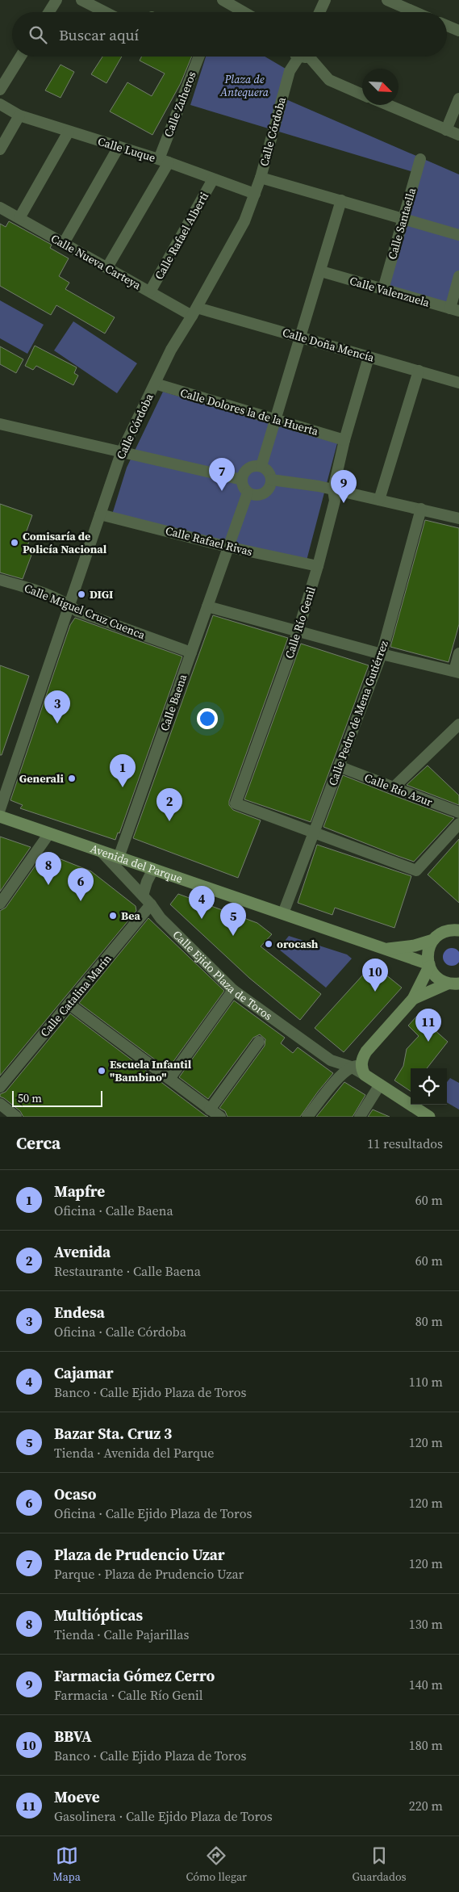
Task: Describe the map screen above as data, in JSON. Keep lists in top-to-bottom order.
{
  "streets": {
    "street": [
      "Calle Zuheros",
      "Calle Córdoba",
      "Calle Luque",
      "Calle Santaella",
      "Calle Rafael Alberti",
      "Calle Nueva Carteya",
      "Calle Valenzuela",
      "Calle Doña Mencía",
      "Calle Dolores la de la Huerta",
      "Calle Rafael Rivas",
      "Calle Miguel Cruz Cuenca",
      "Calle Río Genil",
      "Calle Baena",
      "Calle Pedro de Mena Gutiérrez",
      "Calle Río Azur",
      "Avenida del Parque",
      "Calle Ejido Plaza de Toros",
      "Calle Catalina Marín"
    ]
  },
  "crossings": [
    ["Calle Zuheros", "Calle Luque"],
    ["Calle Zuheros", "Calle Nueva Carteya"],
    ["Calle Córdoba", "Calle Luque"],
    ["Calle Córdoba", "Calle Nueva Carteya"],
    ["Calle Córdoba", "Calle Doña Mencía"],
    ["Calle Córdoba", "Calle Dolores la de la Huerta"],
    ["Calle Córdoba", "Calle Rafael Rivas"],
    ["Calle Córdoba", "Calle Miguel Cruz Cuenca"],
    ["Calle Luque", "Calle Rafael Alberti"],
    ["Calle Santaella", "Calle Valenzuela"],
    ["Calle Rafael Alberti", "Calle Nueva Carteya"],
    ["Calle Nueva Carteya", "Calle Doña Mencía"],
    ["Calle Doña Mencía", "Calle Río Genil"],
    ["Calle Dolores la de la Huerta", "Calle Río Genil"],
    ["Calle Rafael Rivas", "Calle Río Genil"],
    ["Calle Rafael Rivas", "Calle Baena"],
    ["Calle Miguel Cruz Cuenca", "Calle Baena"],
    ["Calle Río Genil", "Calle Pedro de Mena Gutiérrez"],
    ["Calle Baena", "Avenida del Parque"],
    ["Calle Pedro de Mena Gutiérrez", "Calle Río Azur"],
    ["Calle Pedro de Mena Gutiérrez", "Avenida del Parque"],
    ["Avenida del Parque", "Calle Ejido Plaza de Toros"],
    ["Calle Ejido Plaza de Toros", "Calle Catalina Marín"]
  ],
  "parks": ["Plaza de Antequera"],
  "places": [
    "Comisaría de Policía Nacional",
    "DIGI",
    "Generali",
    "Bea",
    "orocash",
    "Escuela Infantil \"Bambino\""
  ],
  "scale_bar": "50 m",
  "north": "bottom right",
  "page": {
    "search": "Buscar aquí",
    "pins": [
      "7",
      "9",
      "3",
      "1",
      "2",
      "8",
      "6",
      "4",
      "5",
      "10",
      "11"
    ],
    "scale": "50 m",
    "heading": ["Cerca", "11 resultados"],
    "list": [
      {
        "mark": "1",
        "name": "Mapfre",
        "note": "Oficina · Calle Baena",
        "value": "60 m"
      },
      {
        "mark": "2",
        "name": "Avenida",
        "note": "Restaurante · Calle Baena",
        "value": "60 m"
      },
      {
        "mark": "3",
        "name": "Endesa",
        "note": "Oficina · Calle Córdoba",
        "value": "80 m"
      },
      {
        "mark": "4",
        "name": "Cajamar",
        "note": "Banco · Calle Ejido Plaza de Toros",
        "value": "110 m"
      },
      {
        "mark": "5",
        "name": "Bazar Sta. Cruz 3",
        "note": "Tienda · Avenida del Parque",
        "value": "120 m"
      },
      {
        "mark": "6",
        "name": "Ocaso",
        "note": "Oficina · Calle Ejido Plaza de Toros",
        "value": "120 m"
      },
      {
        "mark": "7",
        "name": "Plaza de Prudencio Uzar",
        "note": "Parque · Plaza de Prudencio Uzar",
        "value": "120 m"
      },
      {
        "mark": "8",
        "name": "Multiópticas",
        "note": "Tienda · Calle Pajarillas",
        "value": "130 m"
      },
      {
        "mark": "9",
        "name": "Farmacia Gómez Cerro",
        "note": "Farmacia · Calle Río Genil",
        "value": "140 m"
      },
      {
        "mark": "10",
        "name": "BBVA",
        "note": "Banco · Calle Ejido Plaza de Toros",
        "value": "180 m"
      },
      {
        "mark": "11",
        "name": "Moeve",
        "note": "Gasolinera · Calle Ejido Plaza de Toros",
        "value": "220 m"
      }
    ],
    "nav": ["Mapa", "Cómo llegar", "Guardados"]
  }
}
